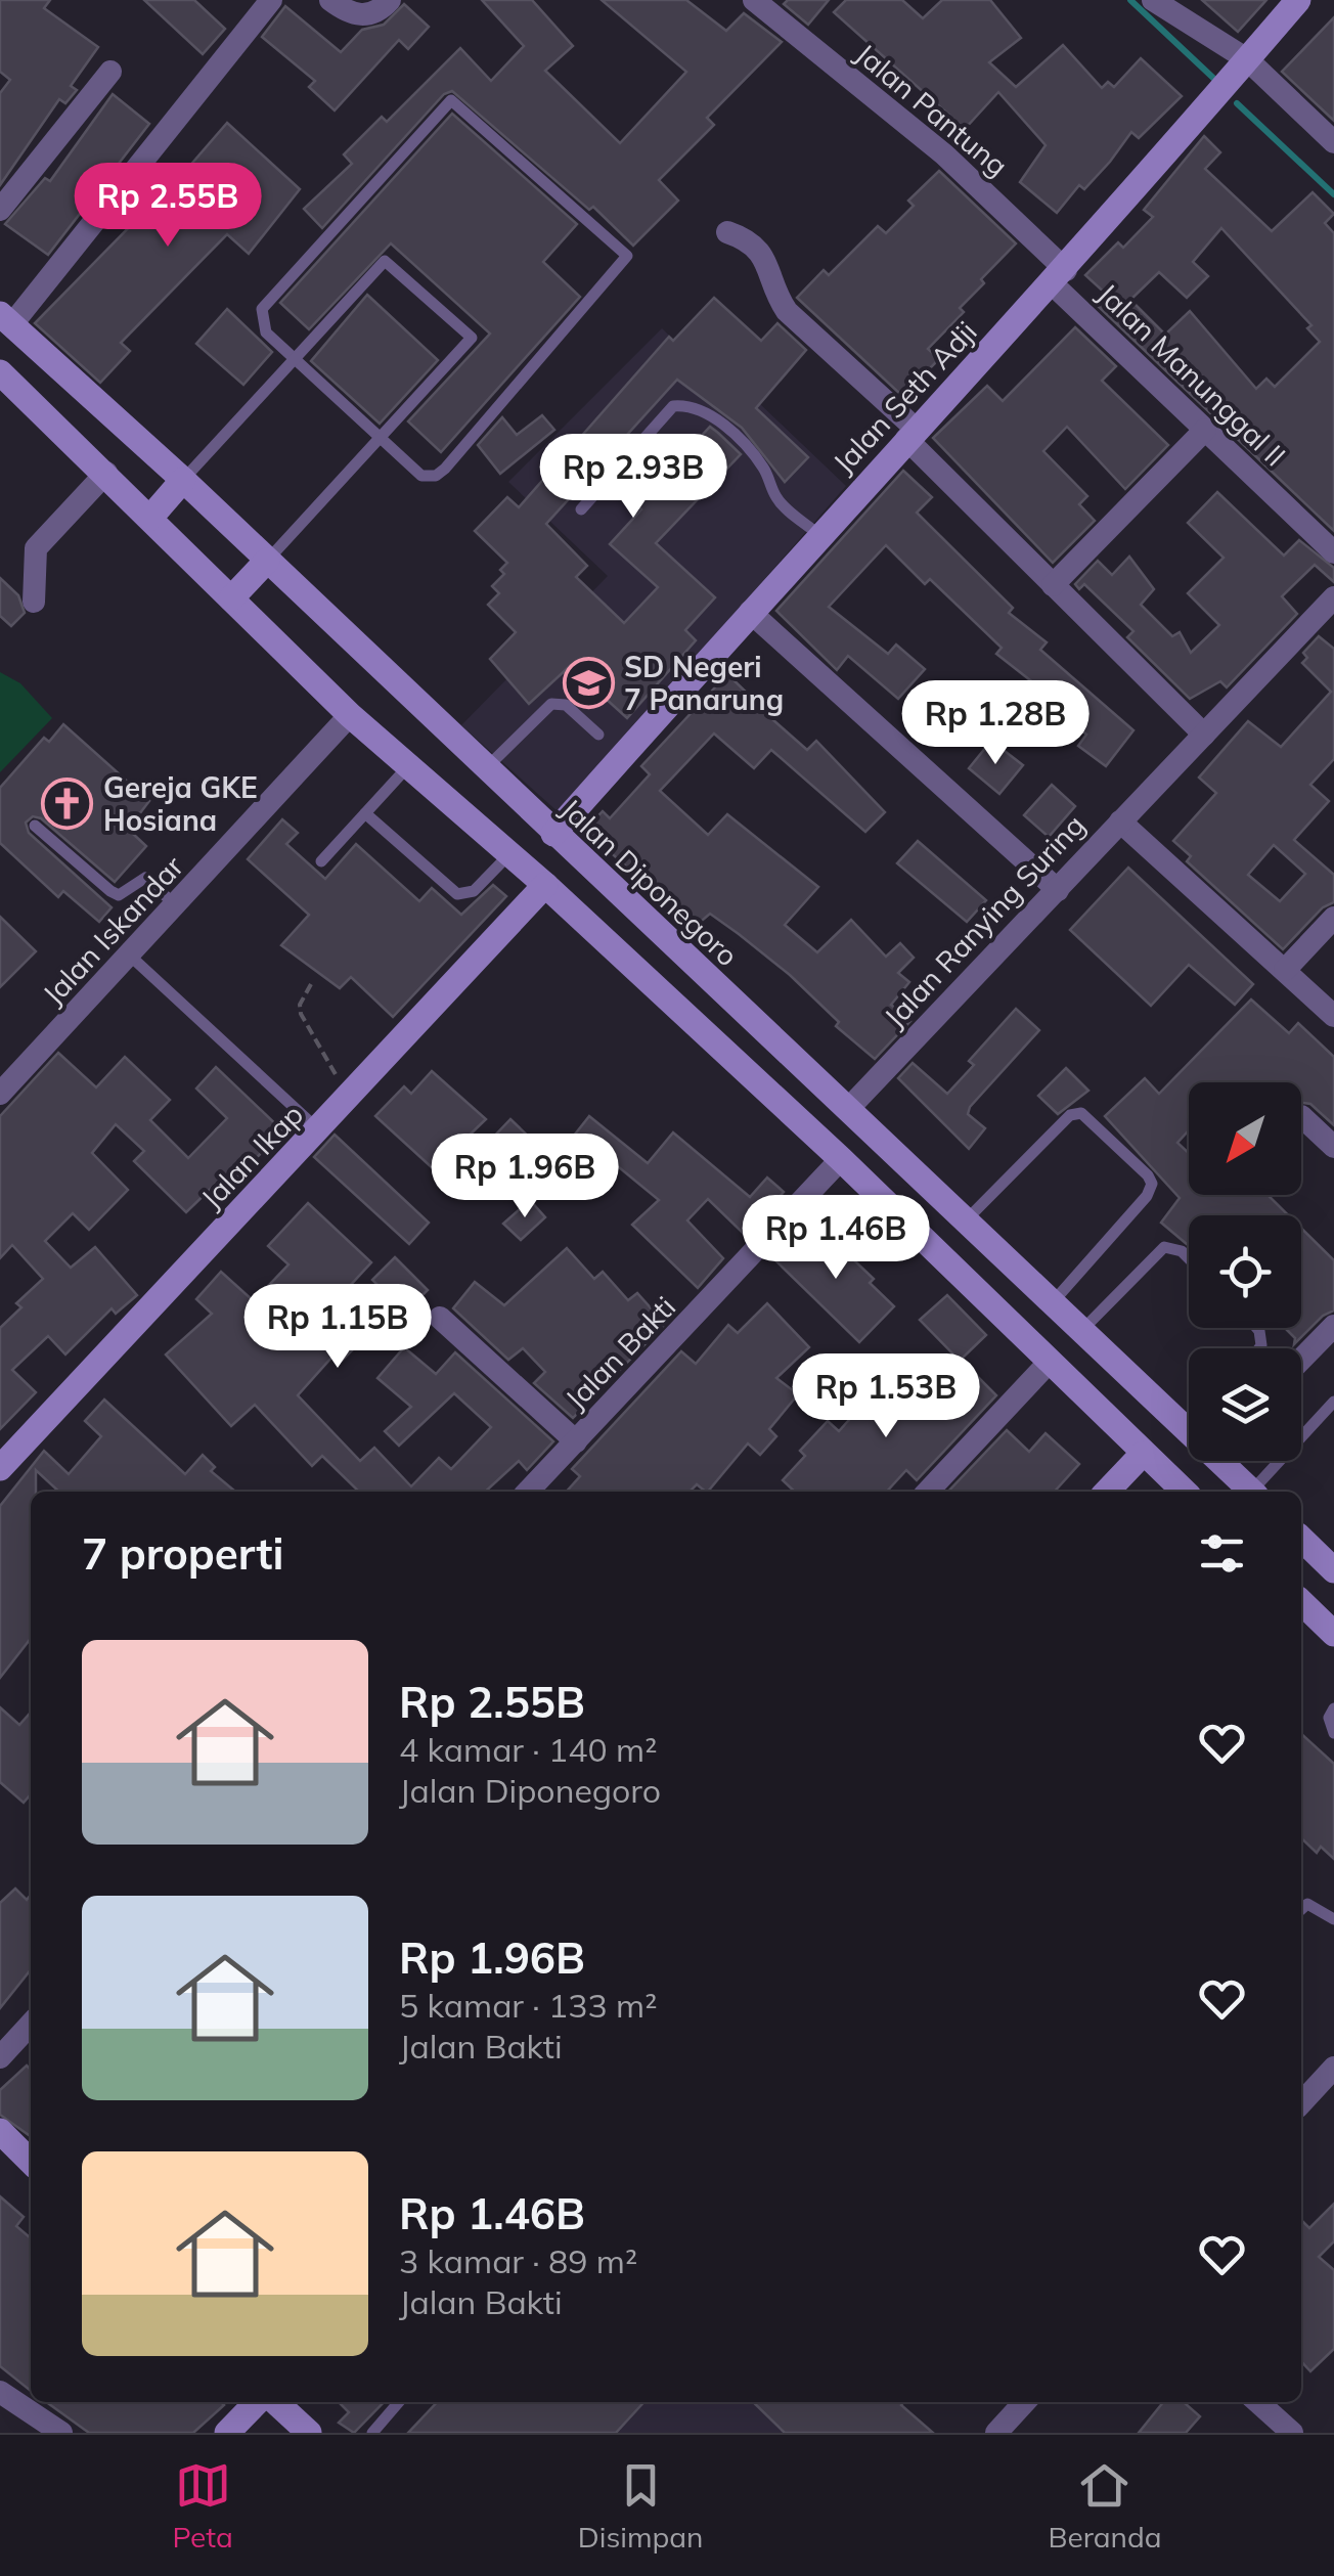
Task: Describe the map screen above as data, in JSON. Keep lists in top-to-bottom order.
{
  "streets": {
    "main road": ["Jalan Seth Adji", "Jalan Diponegoro", "Jalan Ikap"],
    "street": [
      "Jalan Pantung",
      "Jalan Manunggal II",
      "Jalan Ranying Suring",
      "Jalan Iskandar",
      "Jalan Bakti"
    ]
  },
  "crossings": [
    ["Jalan Pantung", "Jalan Manunggal II"],
    ["Jalan Pantung", "Jalan Seth Adji"],
    ["Jalan Manunggal II", "Jalan Seth Adji"],
    ["Jalan Seth Adji", "Jalan Diponegoro"],
    ["Jalan Diponegoro", "Jalan Ranying Suring"]
  ],
  "places": {
    "school or university": ["SD Negeri 7 Panarung"],
    "church": ["Gereja GKE Hosiana"]
  },
  "north": "bottom left",
  "page": {
    "price": [
      "Rp 2.55B",
      "Rp 2.93B",
      "Rp 1.28B",
      "Rp 1.96B",
      "Rp 1.46B",
      "Rp 1.15B",
      "Rp 1.53B"
    ],
    "heading": "7 properti",
    "list": [
      {
        "name": "Rp 2.55B",
        "note": "4 kamar · 140 m² · Jalan Diponegoro"
      },
      {
        "name": "Rp 1.96B",
        "note": "5 kamar · 133 m² · Jalan Bakti"
      },
      {
        "name": "Rp 1.46B",
        "note": "3 kamar · 89 m² · Jalan Bakti"
      }
    ],
    "tabs": ["Peta", "Disimpan", "Beranda"]
  }
}
